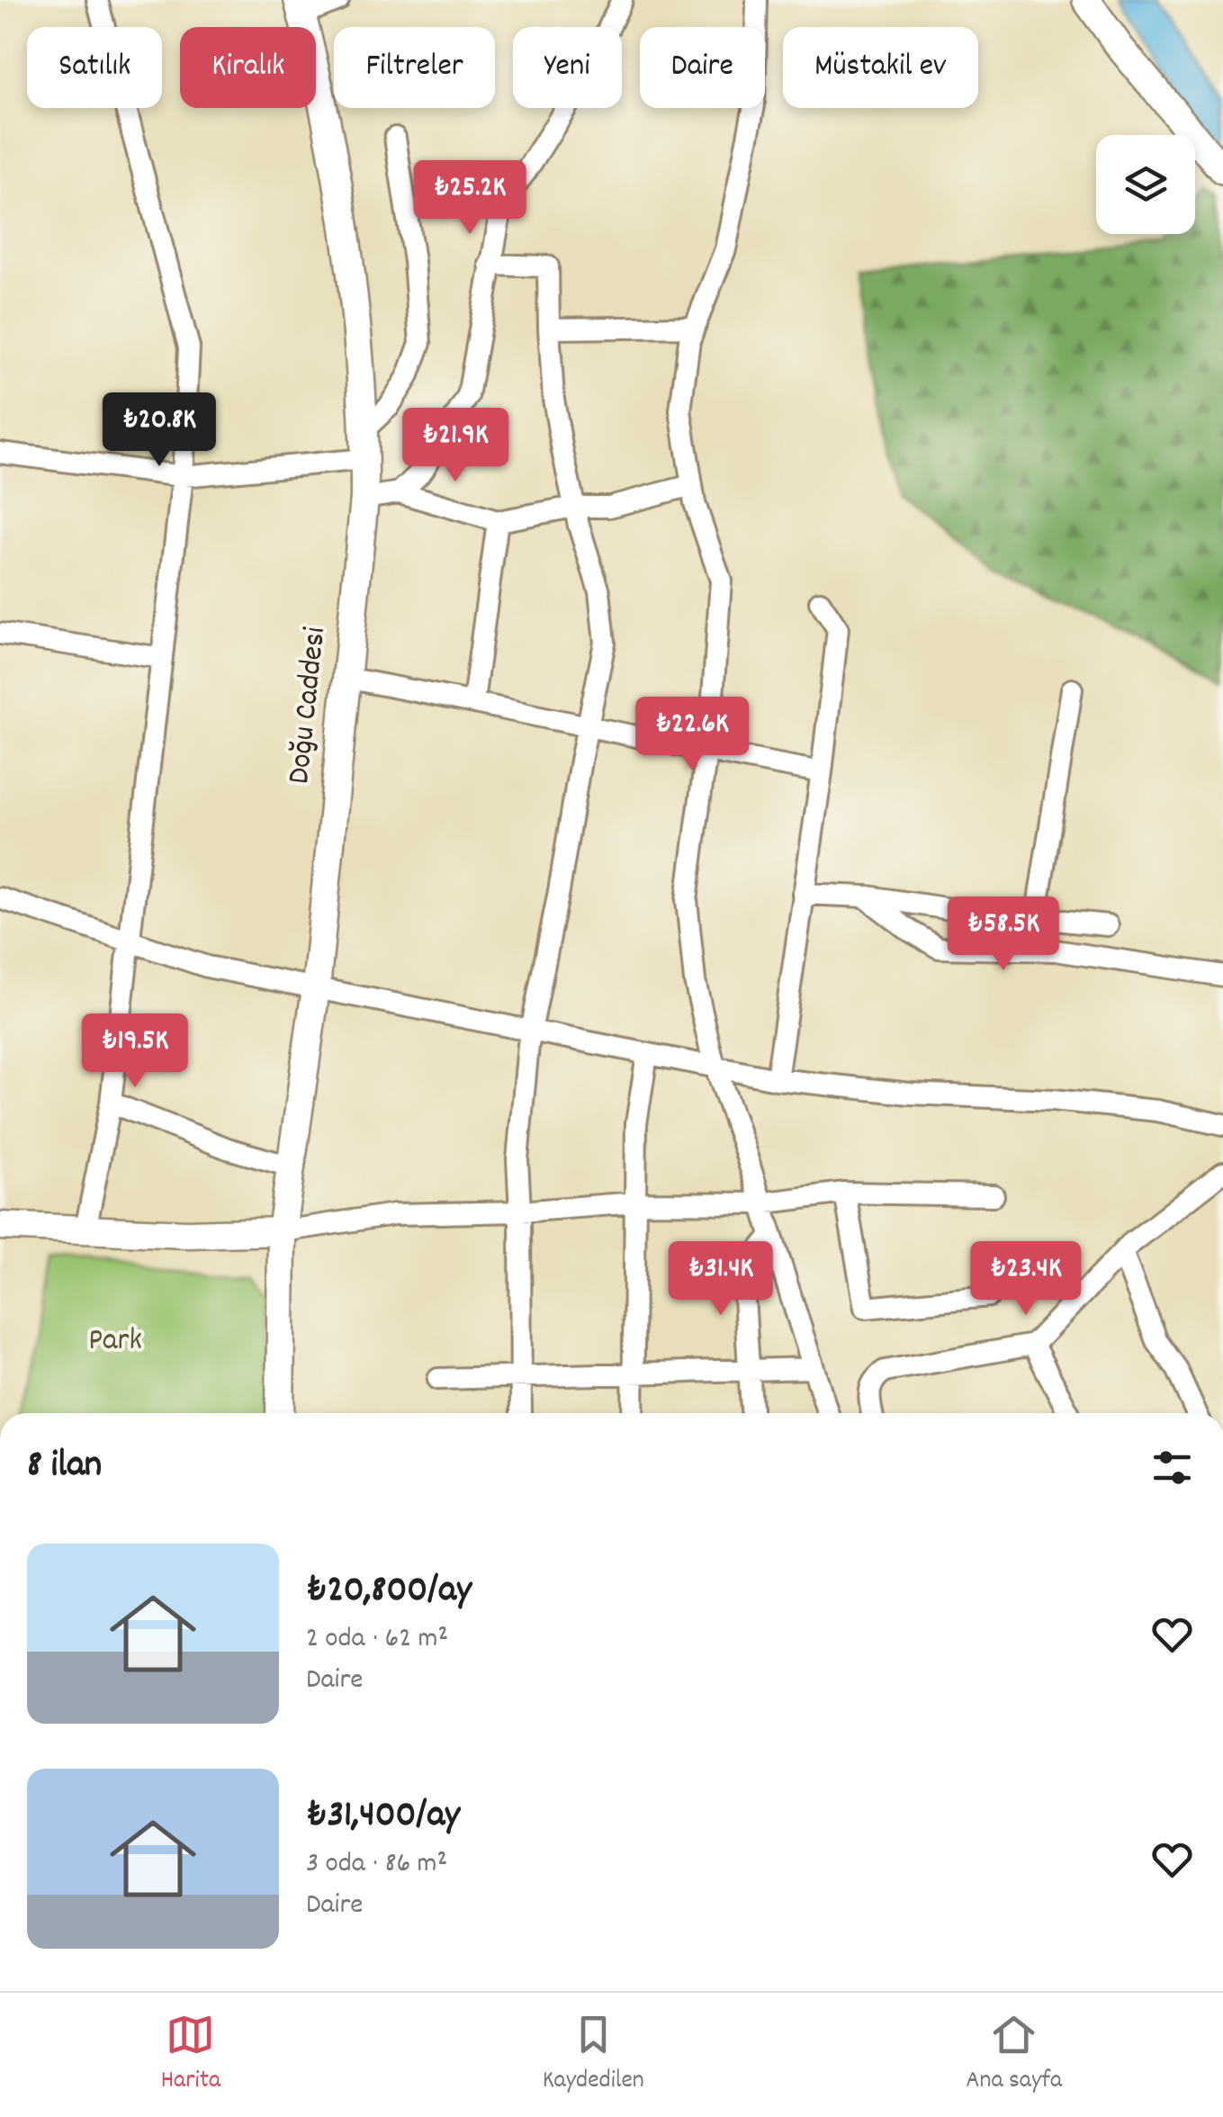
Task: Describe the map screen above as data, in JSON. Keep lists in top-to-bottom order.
{
  "streets": {
    "street": ["Doğu Caddesi"]
  },
  "parks": ["Park"],
  "page": {
    "chip": [
      "Satılık",
      "Kiralık",
      "Filtreler",
      "Yeni",
      "Daire",
      "Müstakil ev"
    ],
    "price": [
      "₺25.2K",
      "₺20.8K",
      "₺21.9K",
      "₺22.6K",
      "₺58.5K",
      "₺19.5K",
      "₺31.4K",
      "₺23.4K"
    ],
    "heading": "8 ilan",
    "list": [
      {
        "name": "₺20,800/ay",
        "note": "2 oda · 62 m² · Daire"
      },
      {
        "name": "₺31,400/ay",
        "note": "3 oda · 86 m² · Daire"
      }
    ],
    "tabs": ["Harita", "Kaydedilen", "Ana sayfa"]
  }
}
